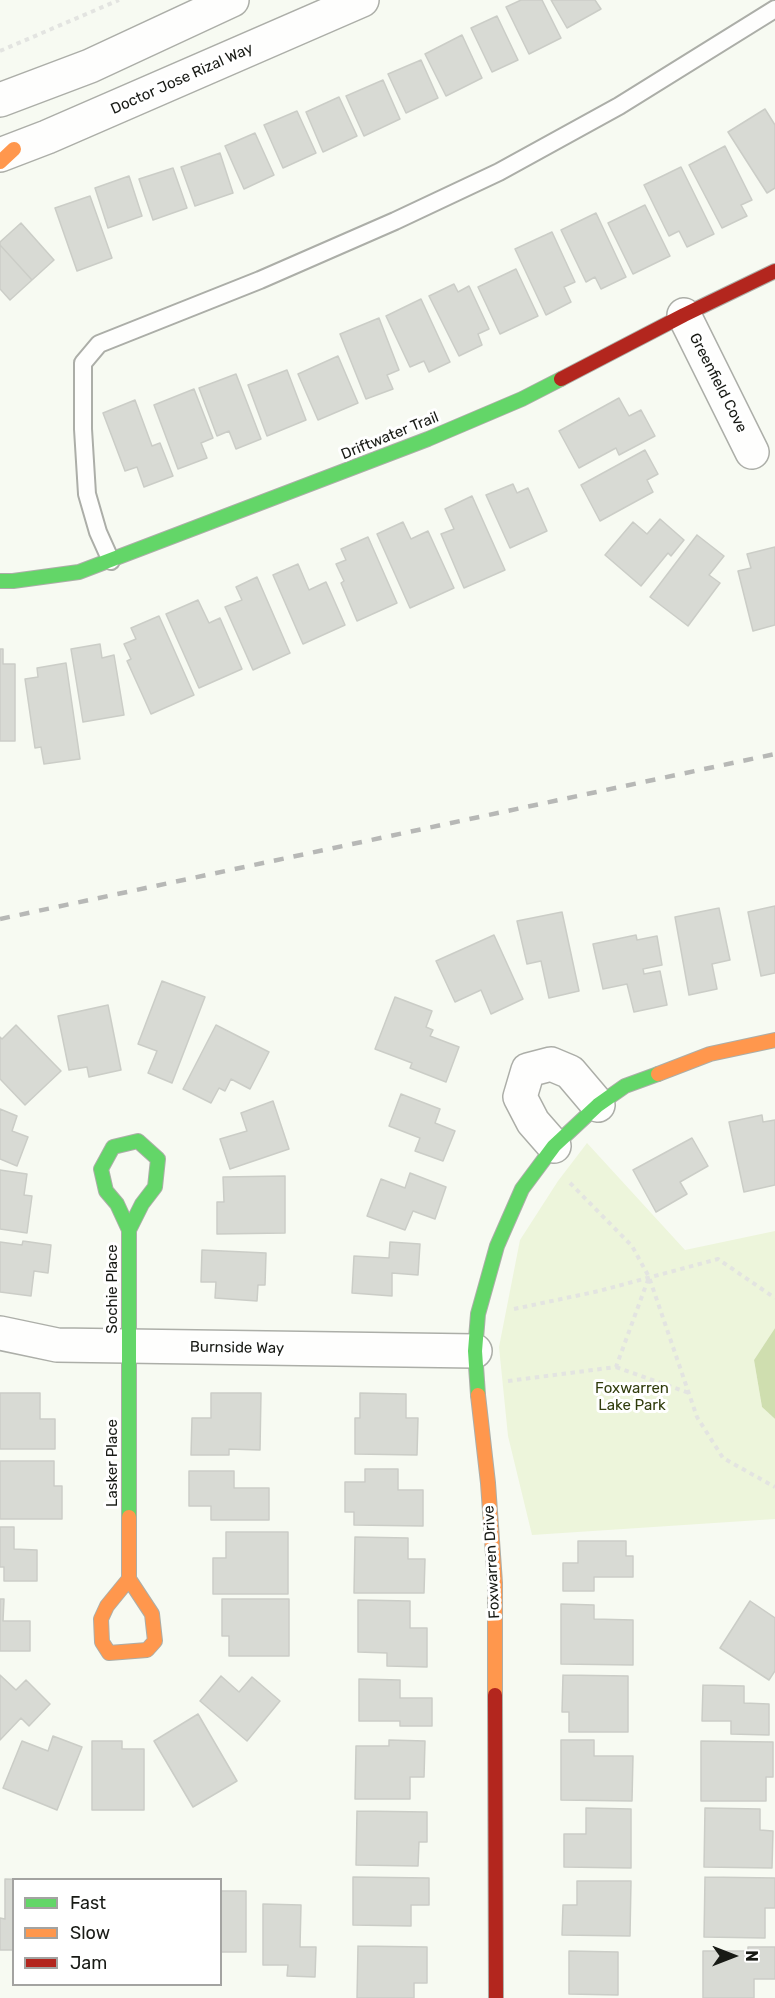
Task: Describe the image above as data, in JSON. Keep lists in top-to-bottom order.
{
  "streets": {
    "street": [
      "Doctor Jose Rizal Way",
      "Greenfield Cove",
      "Driftwater Trail",
      "Sochie Place",
      "Burnside Way",
      "Lasker Place",
      "Foxwarren Drive"
    ]
  },
  "crossings": [
    ["Greenfield Cove", "Driftwater Trail"],
    ["Sochie Place", "Burnside Way"],
    ["Sochie Place", "Lasker Place"],
    ["Burnside Way", "Lasker Place"],
    ["Burnside Way", "Foxwarren Drive"]
  ],
  "parks": ["Foxwarren Lake Park"],
  "legend": ["Fast", "Slow", "Jam"],
  "north": "right"
}
